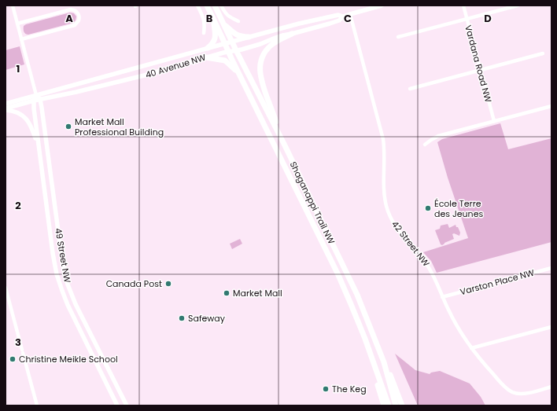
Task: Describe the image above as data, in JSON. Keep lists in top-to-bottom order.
{
  "streets": {
    "main road": ["Shaganappi Trail NW"],
    "street": [
      "Vardana Road NW",
      "40 Avenue NW",
      "42 Street NW",
      "49 Street NW",
      "Varston Place NW"
    ]
  },
  "crossings": [
    ["40 Avenue NW", "Shaganappi Trail NW"],
    ["40 Avenue NW", "42 Street NW"],
    ["40 Avenue NW", "49 Street NW"],
    ["42 Street NW", "Varston Place NW"]
  ],
  "places": [
    "Market Mall Professional Building",
    "École Terre des Jeunes",
    "Canada Post",
    "Market Mall",
    "Safeway",
    "Christine Meikle School",
    "The Keg"
  ],
  "grid": {
    "columns": [
      "A",
      "B",
      "C",
      "D"
    ],
    "rows": ["1", "2", "3"]
  }
}
